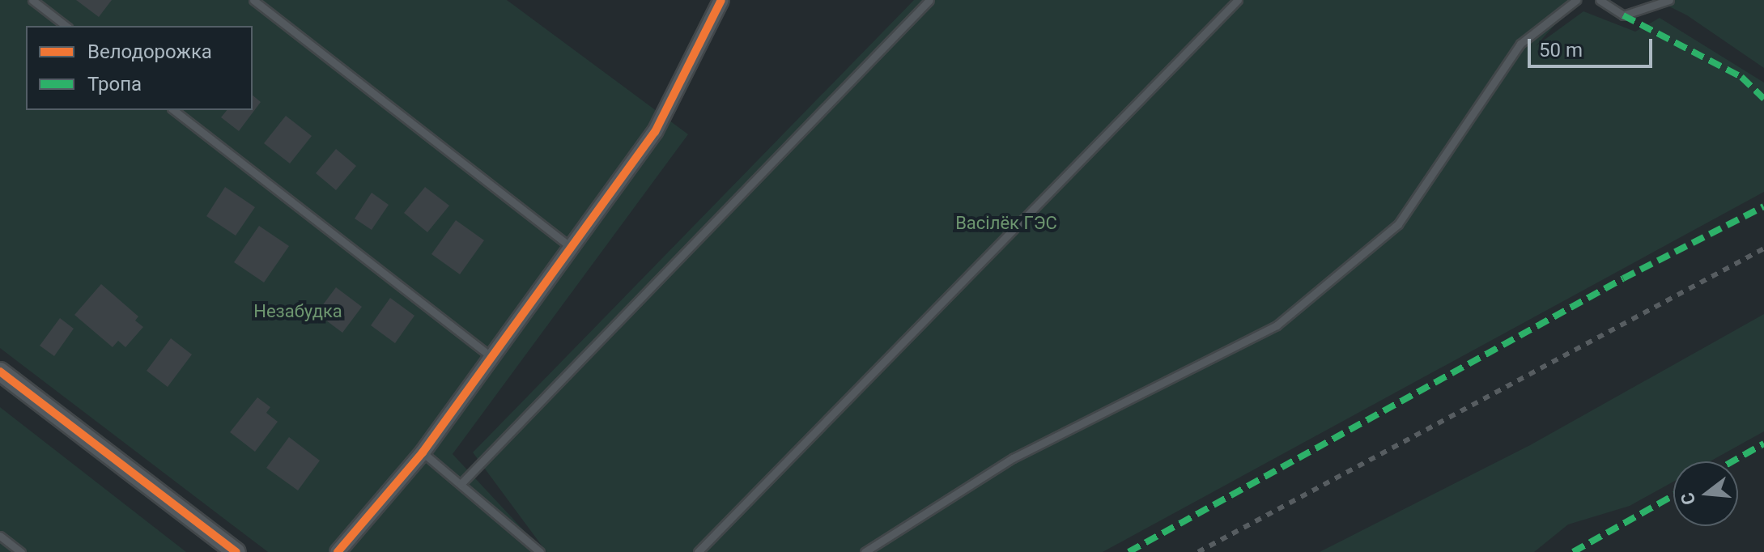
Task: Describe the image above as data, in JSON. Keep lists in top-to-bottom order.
{
  "parks": ["Васілёк ГЭС", "Незабудка"],
  "legend": ["Велодорожка", "Тропа"],
  "scale_bar": "50 m",
  "north": "left"
}
